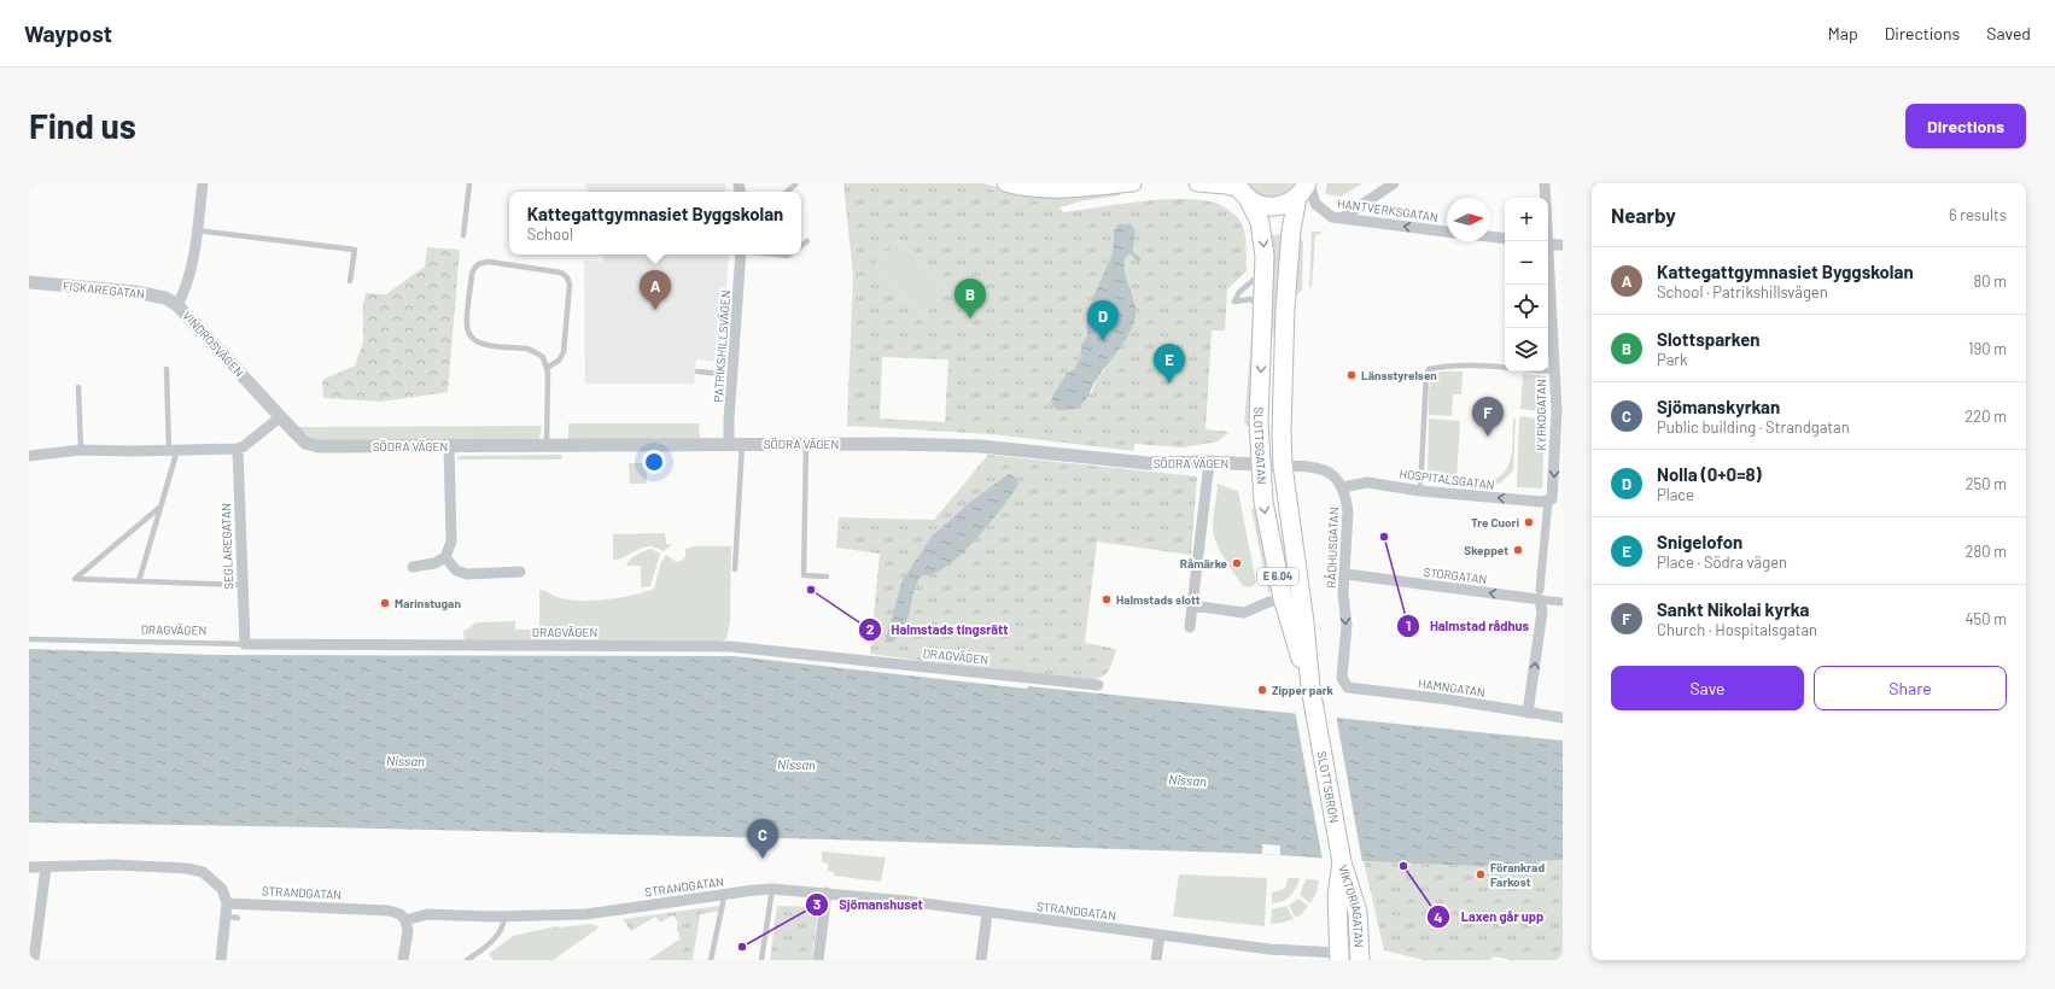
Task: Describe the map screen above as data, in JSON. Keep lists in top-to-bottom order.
{
  "streets": {
    "highway": [
      "SLOTTSGATAN",
      "E 6.04",
      "SLOTTSBRON",
      "VIKTORIAGATAN"
    ],
    "street": [
      "HANTVERKSGATAN",
      "FISKAREGATAN",
      "VINDROSVÄGEN",
      "PATRIKSHILLSVÄGEN",
      "KYRKOGATAN",
      "SÖDRA VÄGEN",
      "HOSPITALSGATAN",
      "SEGLAREGATAN",
      "RÅDHUSGATAN",
      "STORGATAN",
      "DRAGVÄGEN",
      "HAMNGATAN",
      "STRANDGATAN"
    ]
  },
  "crossings": [
    ["HANTVERKSGATAN", "SLOTTSGATAN"],
    ["FISKAREGATAN", "VINDROSVÄGEN"],
    ["VINDROSVÄGEN", "SÖDRA VÄGEN"],
    ["PATRIKSHILLSVÄGEN", "SÖDRA VÄGEN"],
    ["KYRKOGATAN", "HOSPITALSGATAN"],
    ["SÖDRA VÄGEN", "SLOTTSGATAN"],
    ["SLOTTSGATAN", "SLOTTSBRON"],
    ["HOSPITALSGATAN", "RÅDHUSGATAN"],
    ["SEGLAREGATAN", "DRAGVÄGEN"],
    ["RÅDHUSGATAN", "STORGATAN"],
    ["RÅDHUSGATAN", "HAMNGATAN"],
    ["SLOTTSBRON", "VIKTORIAGATAN"],
    ["STRANDGATAN", "VIKTORIAGATAN"]
  ],
  "one_way": [
    "HANTVERKSGATAN",
    "HOSPITALSGATAN",
    "RÅDHUSGATAN",
    "STORGATAN"
  ],
  "water": ["Nissan"],
  "places": [
    "Länsstyrelsen",
    "Tre Cuori",
    "Halmstad rådhus",
    "Skeppet",
    "Råmärke",
    "Halmstads tingsrätt",
    "Halmstads slott",
    "Marinstugan",
    "Zipper park",
    "Laxen går upp",
    "Förankrad Farkost",
    "Sjömanshuset"
  ],
  "north": "right",
  "page": {
    "header": "Waypost",
    "nav": ["Map", "Directions", "Saved"],
    "buttons": [
      "Directions",
      ["Save", "Share"]
    ],
    "title": "Find us",
    "heading": ["Nearby", "6 results"],
    "popup": ["Kattegattgymnasiet Byggskolan", "School"],
    "map_buttons": ["+", "−"],
    "list": [
      {
        "mark": "A",
        "name": "Kattegattgymnasiet Byggskolan",
        "note": "School · Patrikshillsvägen",
        "value": "80 m"
      },
      {
        "mark": "B",
        "name": "Slottsparken",
        "note": "Park",
        "value": "190 m"
      },
      {
        "mark": "C",
        "name": "Sjömanskyrkan",
        "note": "Public building · Strandgatan",
        "value": "220 m"
      },
      {
        "mark": "D",
        "name": "Nolla (0+0=8)",
        "note": "Place",
        "value": "250 m"
      },
      {
        "mark": "E",
        "name": "Snigelofon",
        "note": "Place · Södra vägen",
        "value": "280 m"
      },
      {
        "mark": "F",
        "name": "Sankt Nikolai kyrka",
        "note": "Church · Hospitalsgatan",
        "value": "450 m"
      }
    ],
    "pins": [
      "A",
      "B",
      "D",
      "E",
      "F",
      "C"
    ]
  }
}
